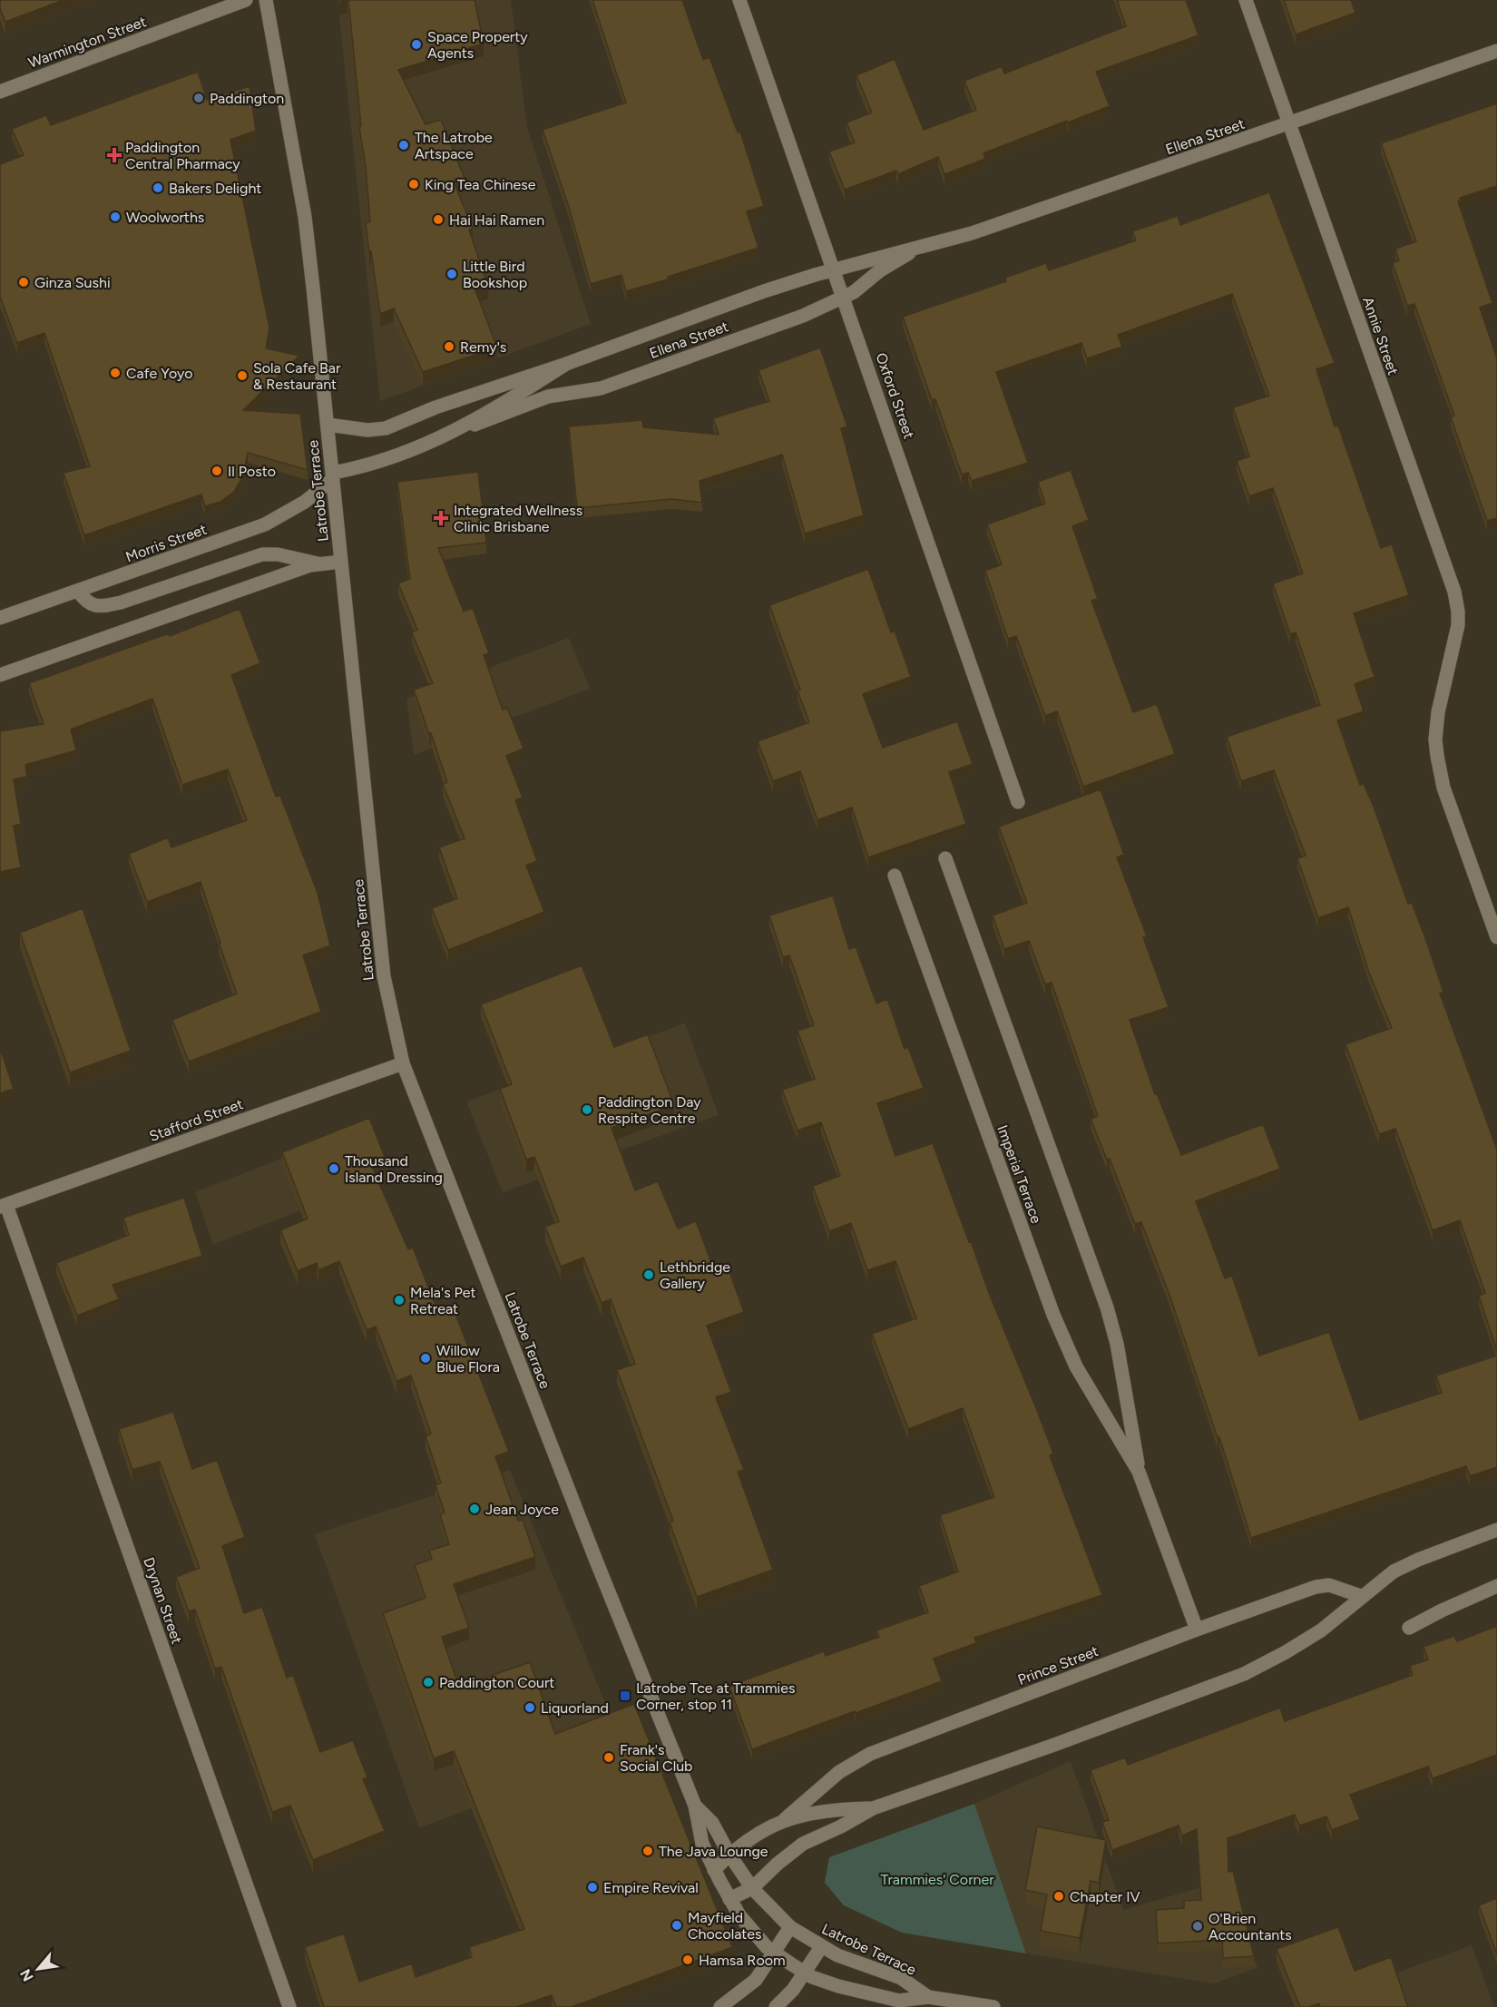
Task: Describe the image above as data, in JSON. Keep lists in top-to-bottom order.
{
  "streets": {
    "street": [
      "Warmington Street",
      "Ellena Street",
      "Annie Street",
      "Oxford Street",
      "Latrobe Terrace",
      "Morris Street",
      "Stafford Street",
      "Imperial Terrace",
      "Drynan Street",
      "Prince Street"
    ]
  },
  "crossings": [
    ["Ellena Street", "Annie Street"],
    ["Ellena Street", "Oxford Street"],
    ["Ellena Street", "Latrobe Terrace"],
    ["Ellena Street", "Morris Street"],
    ["Latrobe Terrace", "Morris Street"],
    ["Latrobe Terrace", "Stafford Street"],
    ["Latrobe Terrace", "Prince Street"],
    ["Stafford Street", "Drynan Street"],
    ["Imperial Terrace", "Prince Street"]
  ],
  "parks": ["Trammies' Corner"],
  "places": {
    "other": [
      "Space Property Agents",
      "Paddington",
      "The Latrobe Artspace",
      "King Tea Chinese",
      "Bakers Delight",
      "Woolworths",
      "Hai Hai Ramen",
      "Little Bird Bookshop",
      "Ginza Sushi",
      "Remy's",
      "Cafe Yoyo",
      "Sola Cafe Bar & Restaurant",
      "Il Posto",
      "Paddington Day Respite Centre",
      "Thousand Island Dressing",
      "Lethbridge Gallery",
      "Mela's Pet Retreat",
      "Willow Blue Flora",
      "Jean Joyce",
      "Paddington Court",
      "Liquorland",
      "Frank's Social Club",
      "The Java Lounge",
      "Empire Revival",
      "Chapter IV",
      "Mayfield Chocolates",
      "O'Brien Accountants",
      "Hamsa Room"
    ],
    "health": ["Paddington Central Pharmacy", "Integrated Wellness Clinic Brisbane"],
    "transit": ["Latrobe Tce at Trammies Corner, stop 11"]
  },
  "north": "bottom left"
}
